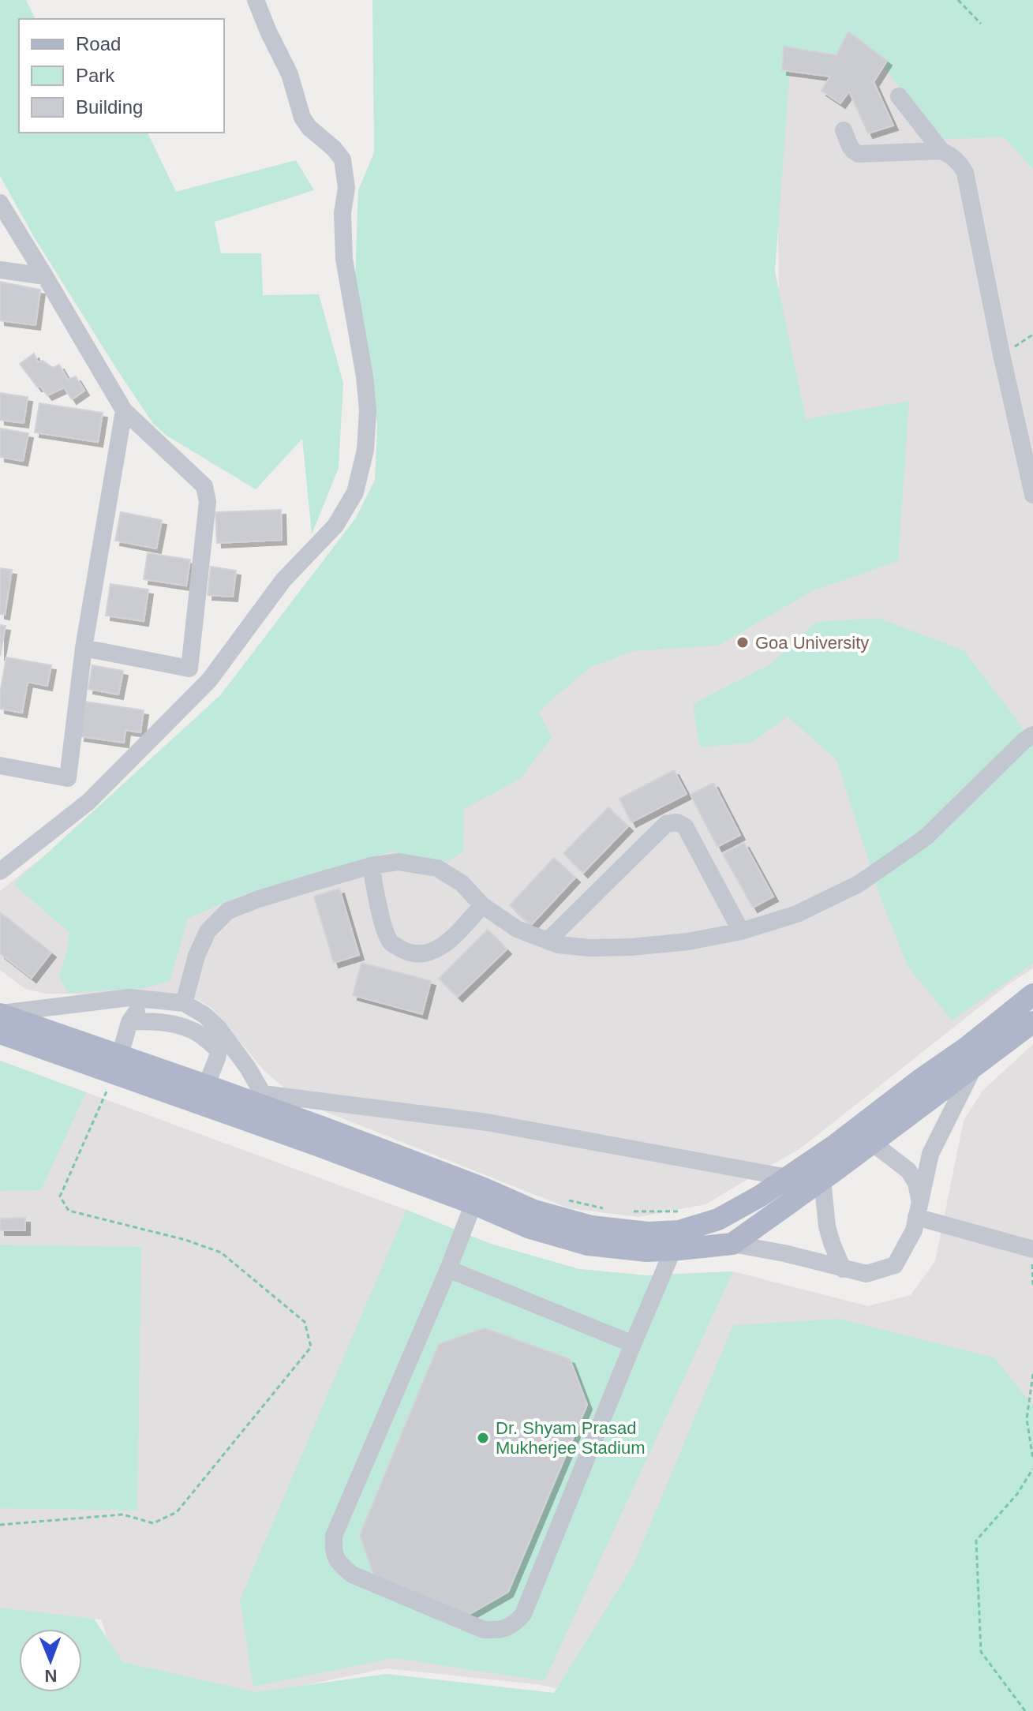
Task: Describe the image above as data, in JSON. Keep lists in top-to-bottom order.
{
  "places": ["Goa University", "Dr. Shyam Prasad Mukherjee Stadium"],
  "legend": ["Road", "Park", "Building"],
  "north": "bottom"
}
